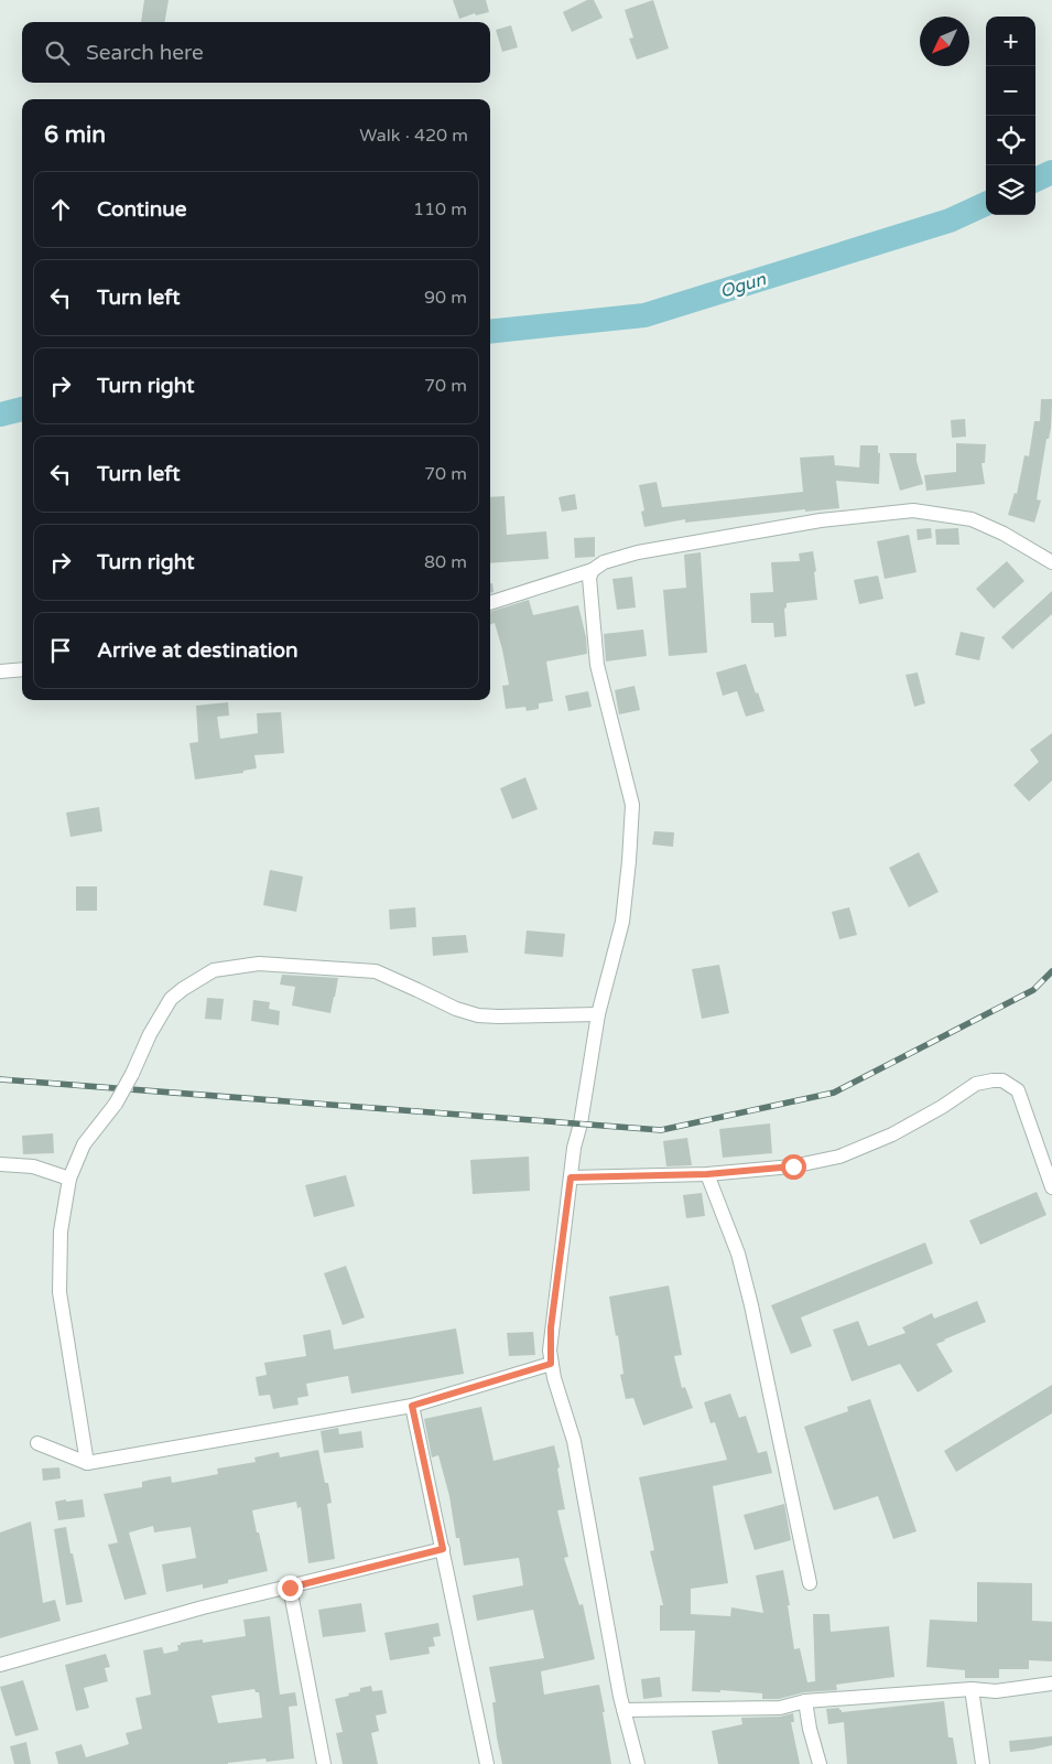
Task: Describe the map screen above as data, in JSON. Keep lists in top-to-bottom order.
{
  "water": ["Ogun"],
  "north": "bottom left",
  "page": {
    "map_buttons": ["+", "−"],
    "search": "Search here",
    "heading": ["6 min", "Walk · 420 m"],
    "list": [
      ["Continue", "110 m"],
      ["Turn left", "90 m"],
      ["Turn right", "70 m"],
      ["Turn left", "70 m"],
      ["Turn right", "80 m"],
      "Arrive at destination"
    ]
  }
}
